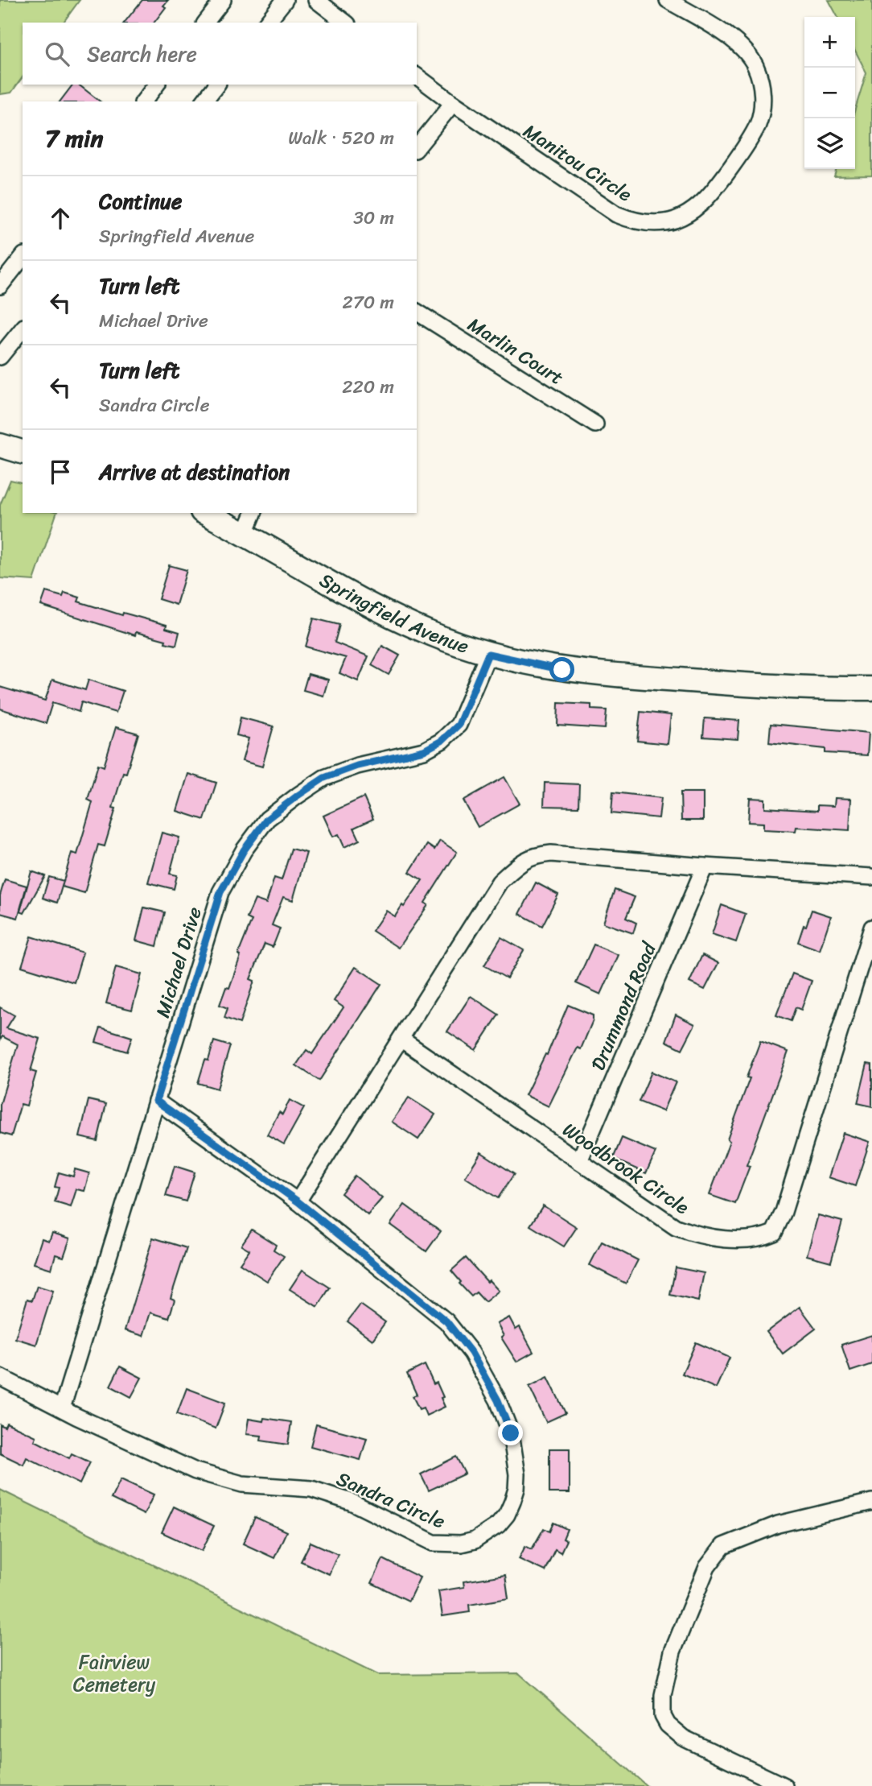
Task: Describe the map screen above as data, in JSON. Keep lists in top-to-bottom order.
{
  "streets": {
    "main road": ["Springfield Avenue"],
    "street": [
      "Manitou Circle",
      "Marlin Court",
      "Michael Drive",
      "Drummond Road",
      "Woodbrook Circle",
      "Sandra Circle"
    ]
  },
  "crossings": [
    ["Springfield Avenue", "Michael Drive"],
    ["Michael Drive", "Sandra Circle"],
    ["Drummond Road", "Woodbrook Circle"]
  ],
  "parks": ["Fairview Cemetery"],
  "page": {
    "map_buttons": ["+", "−"],
    "search": "Search here",
    "heading": ["7 min", "Walk · 520 m"],
    "list": [
      ["Continue", "Springfield Avenue", "30 m"],
      ["Turn left", "Michael Drive", "270 m"],
      ["Turn left", "Sandra Circle", "220 m"],
      "Arrive at destination"
    ]
  }
}
